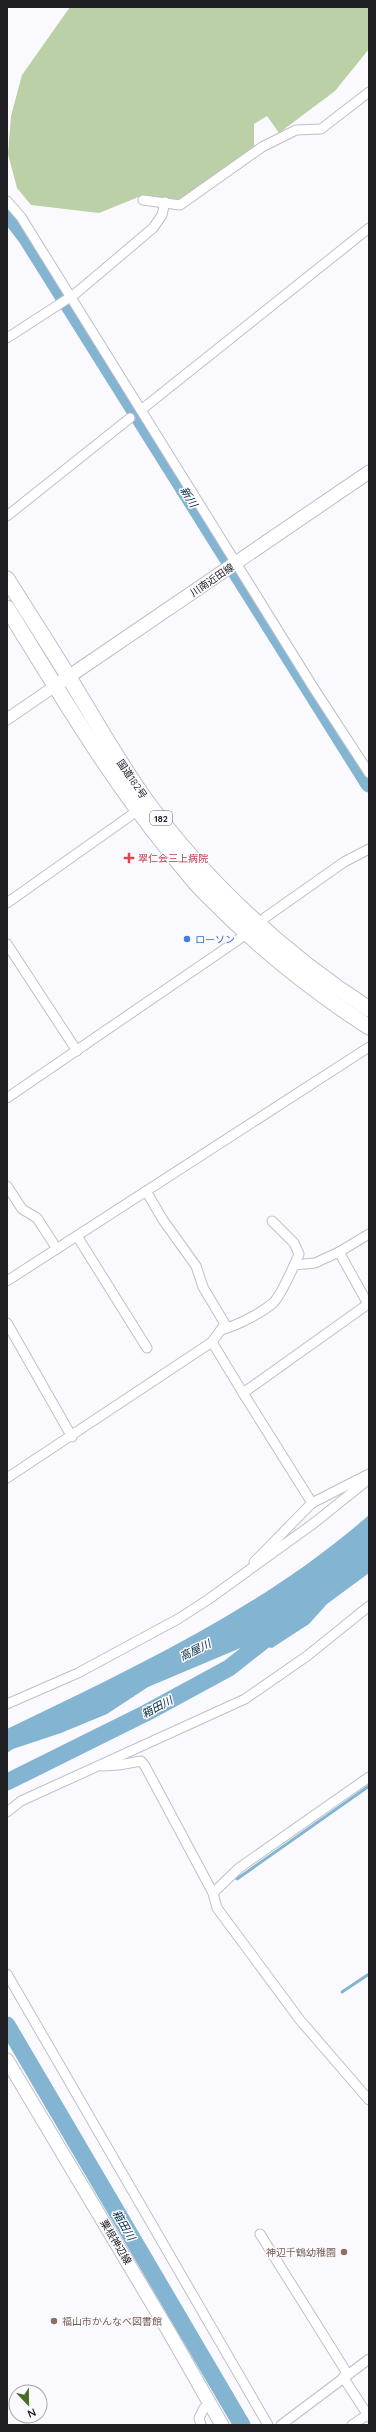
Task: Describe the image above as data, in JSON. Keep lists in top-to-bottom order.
{
  "streets": {
    "highway": ["国道182号", "182"],
    "main road": ["川南近田線", "粟根神辺線"]
  },
  "crossings": [
    ["川南近田線", "国道182号"]
  ],
  "water": ["新川", "高屋川", "箱田川"],
  "places": {
    "health": ["翠仁会三上病院"],
    "other": ["ローソン", "神辺千鶴幼稚園", "福山市かんなべ図書館"]
  },
  "north": "bottom"
}
